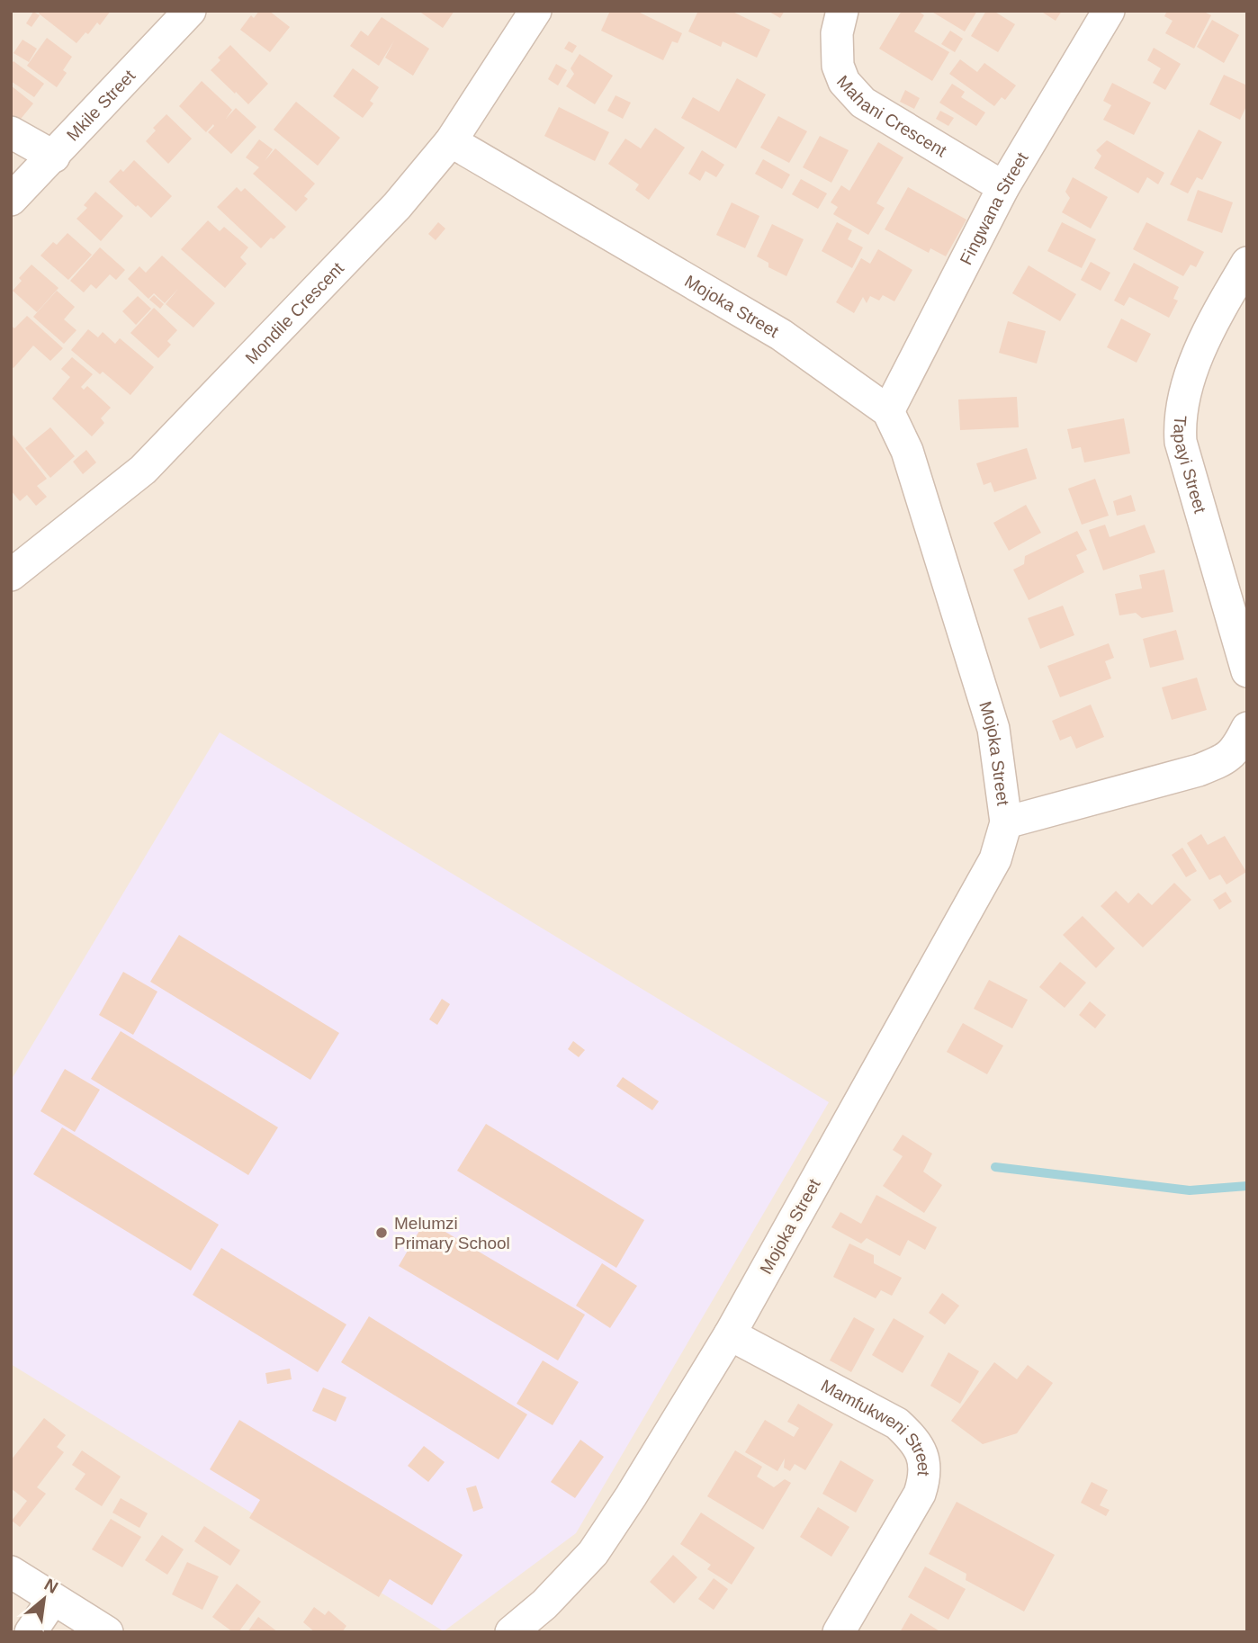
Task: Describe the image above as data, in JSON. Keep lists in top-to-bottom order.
{
  "streets": {
    "street": [
      "Mkile Street",
      "Mahani Crescent",
      "Fingwana Street",
      "Mojoka Street",
      "Mondile Crescent",
      "Tapayi Street",
      "Mamfukweni Street"
    ]
  },
  "crossings": [
    ["Mahani Crescent", "Fingwana Street"],
    ["Fingwana Street", "Mojoka Street"],
    ["Mojoka Street", "Mondile Crescent"],
    ["Mojoka Street", "Mamfukweni Street"]
  ],
  "places": ["Melumzi Primary School"],
  "north": "top right"
}
